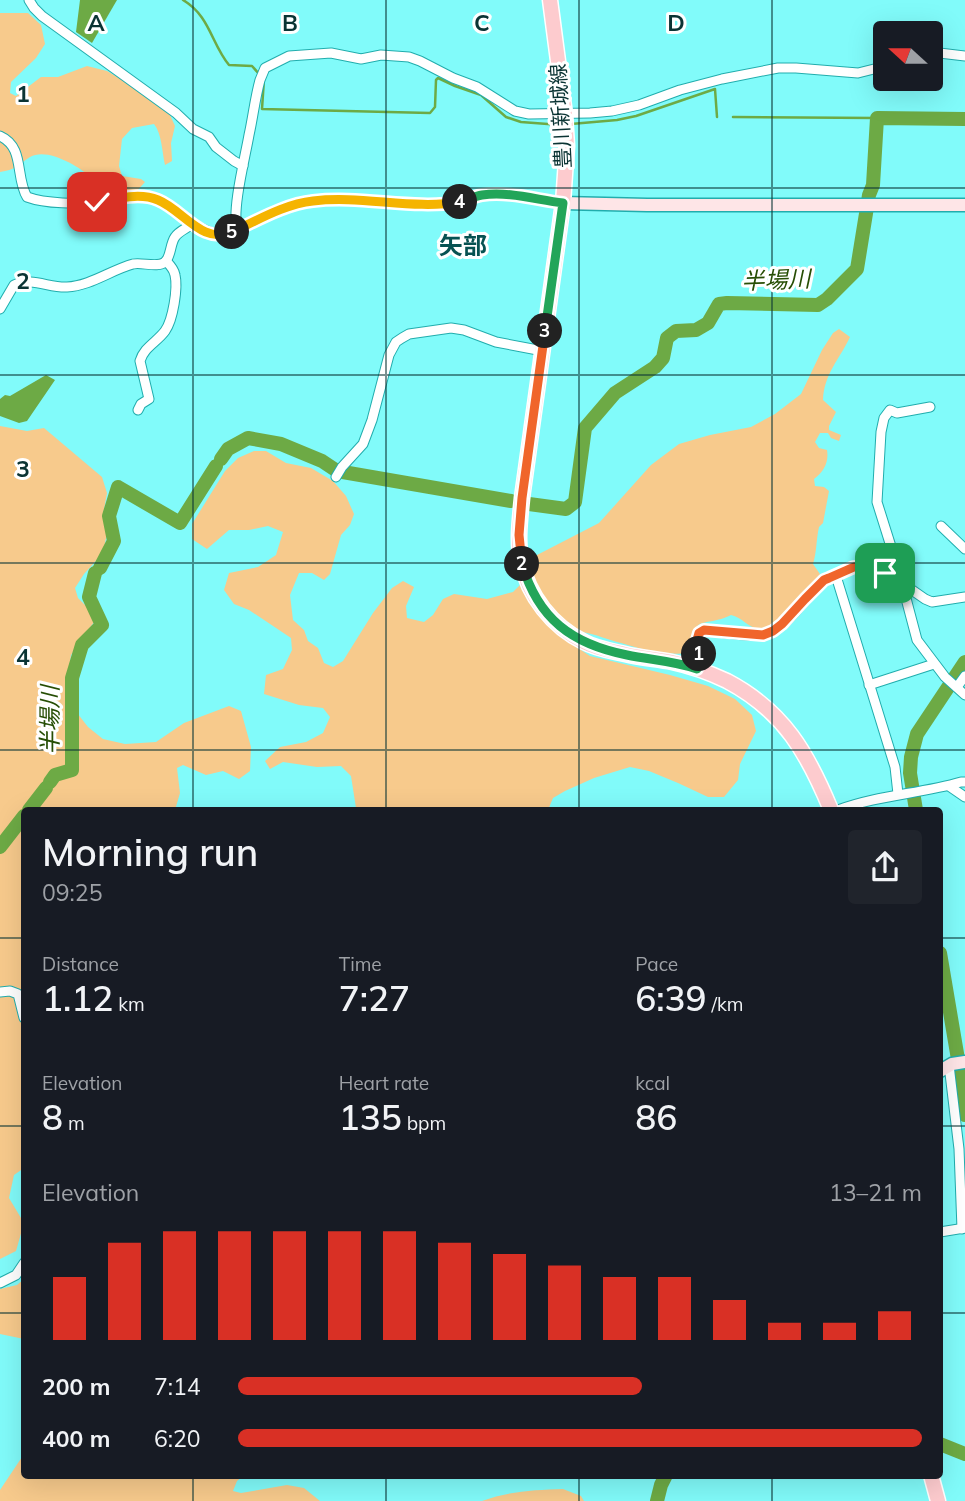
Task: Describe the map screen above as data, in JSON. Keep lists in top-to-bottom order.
{
  "streets": {
    "main road": ["豊川新城線"]
  },
  "districts": ["矢部"],
  "water": ["半場川"],
  "north": "left",
  "page": {
    "pins": [
      "4",
      "5",
      "3",
      "2",
      "1"
    ],
    "heading": ["Morning run", "09:25"],
    "stats": [
      ["Distance", "1.12 km"],
      ["Time", "7:27"],
      ["Pace", "6:39 /km"],
      ["Elevation", "8 m"],
      ["Heart rate", "135 bpm"],
      ["kcal", "86"]
    ],
    "chart": ["Elevation", "13–21 m"],
    "list": [
      {
        "name": "200 m",
        "note": "7:14"
      },
      {
        "name": "400 m",
        "note": "6:20"
      }
    ]
  },
  "grid": {
    "columns": [
      "A",
      "B",
      "C",
      "D"
    ],
    "rows": [
      "1",
      "2",
      "3",
      "4"
    ]
  }
}
